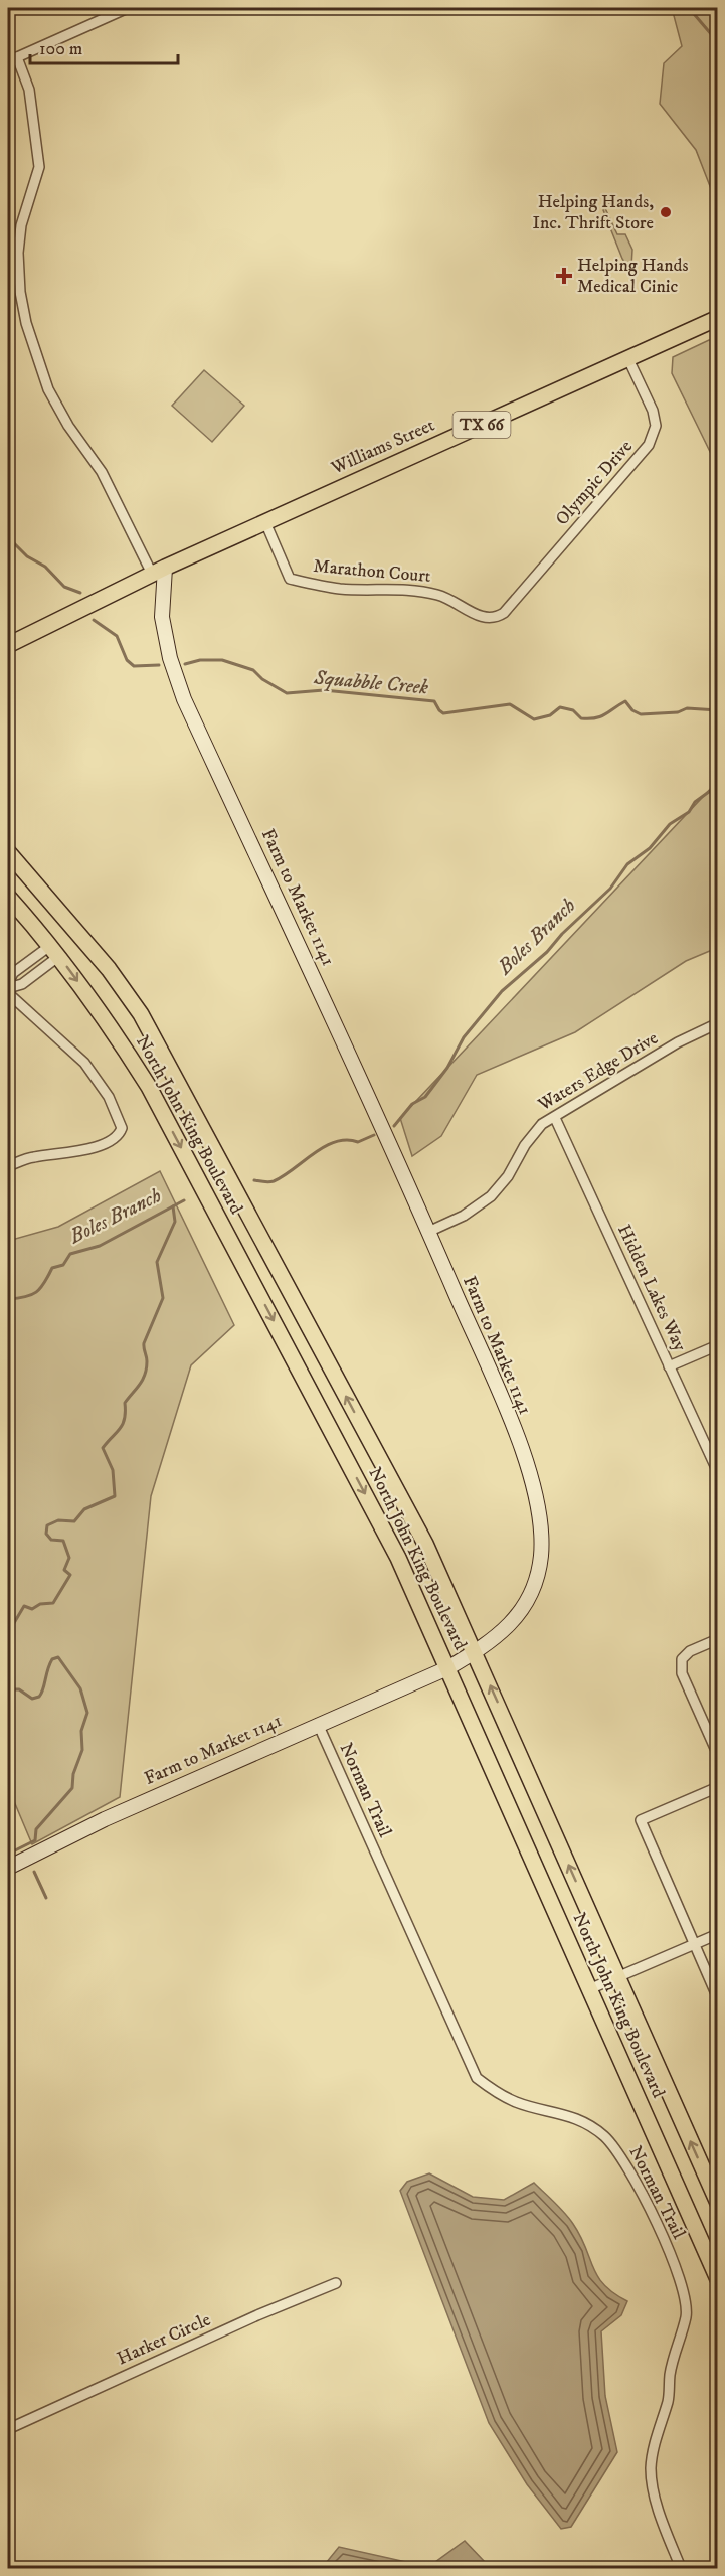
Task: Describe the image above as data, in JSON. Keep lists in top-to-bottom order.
{
  "streets": {
    "main road": ["TX 66", "Williams Street", "North John King Boulevard"],
    "street": [
      "Olympic Drive",
      "Marathon Court",
      "Farm to Market 1141",
      "Waters Edge Drive",
      "Hidden Lakes Way",
      "Norman Trail",
      "Harker Circle"
    ]
  },
  "crossings": [
    ["TX 66", "Williams Street"],
    ["TX 66", "Farm to Market 1141"],
    ["Williams Street", "Olympic Drive"],
    ["Williams Street", "Marathon Court"],
    ["Williams Street", "Farm to Market 1141"],
    ["Olympic Drive", "Marathon Court"],
    ["Farm to Market 1141", "Waters Edge Drive"],
    ["Farm to Market 1141", "North John King Boulevard"],
    ["Farm to Market 1141", "Norman Trail"],
    ["Waters Edge Drive", "Hidden Lakes Way"]
  ],
  "water": ["Squabble Creek", "Boles Branch"],
  "places": {
    "other": ["Helping Hands, Inc. Thrift Store"],
    "health": ["Helping Hands Medical Cinic"]
  },
  "scale_bar": "100 m"
}
